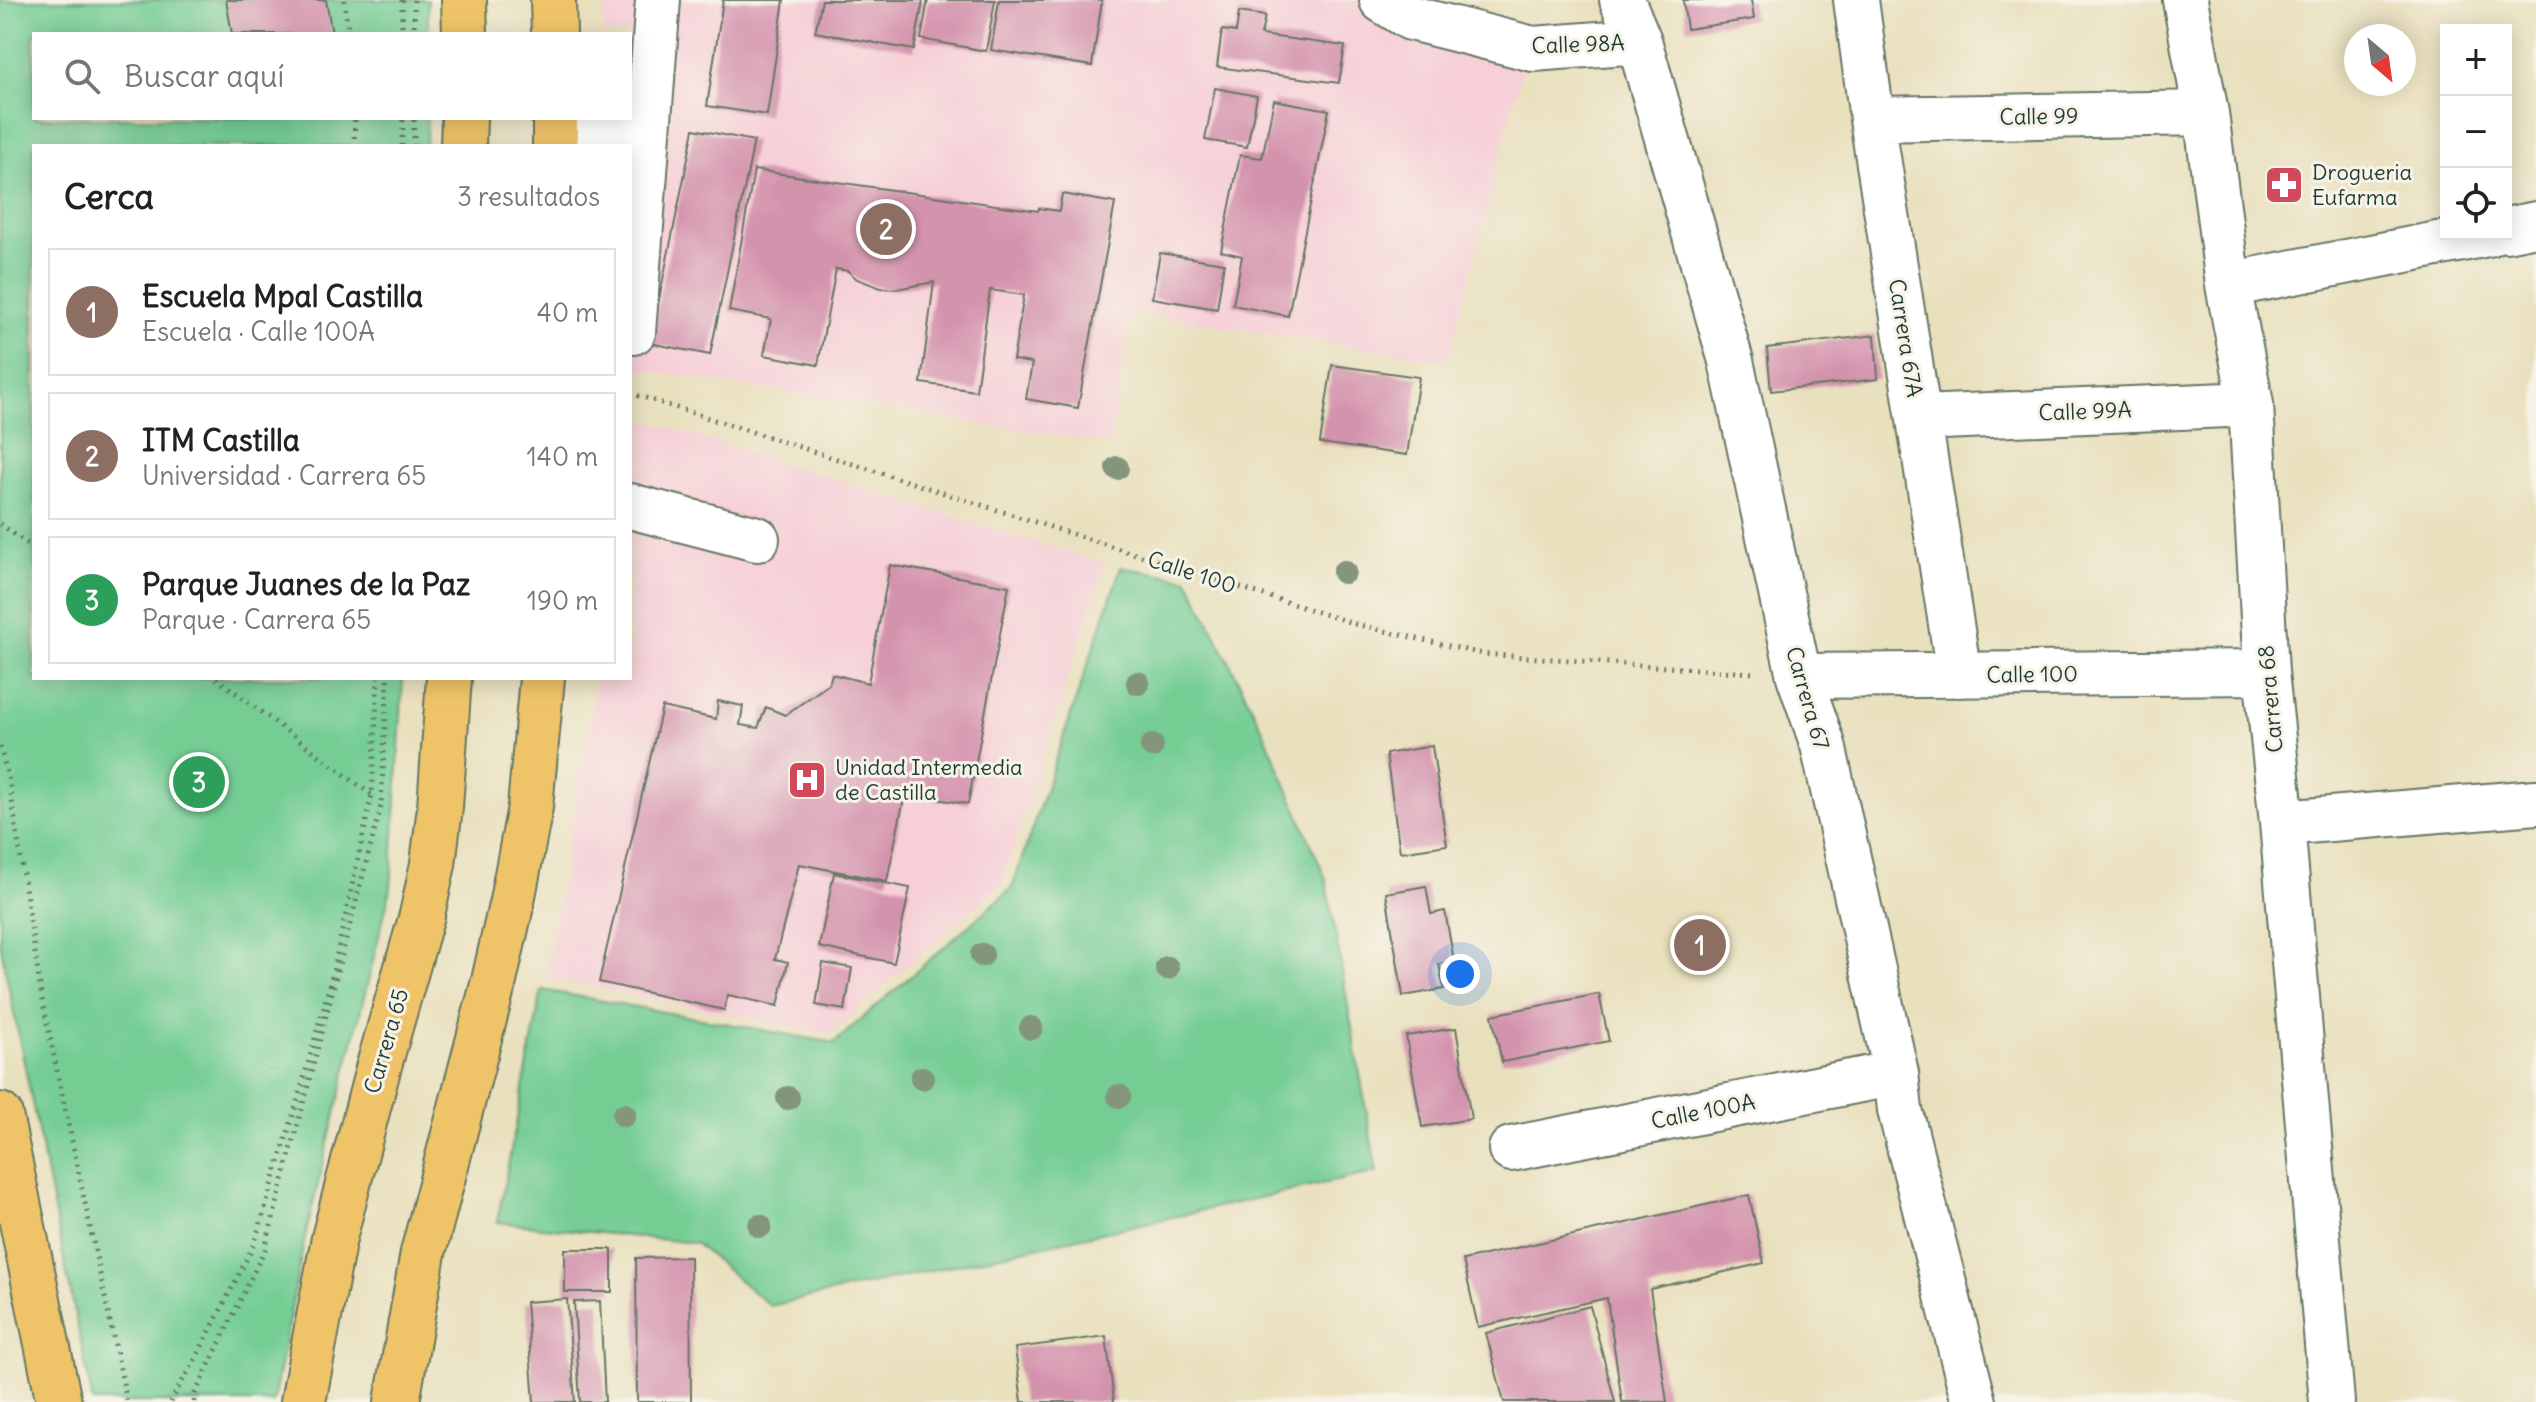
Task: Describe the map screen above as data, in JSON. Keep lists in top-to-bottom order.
{
  "streets": {
    "main road": ["Carrera 65"],
    "street": [
      "Calle 98A",
      "Calle 99",
      "Carrera 67A",
      "Calle 99A",
      "Calle 100",
      "Carrera 67",
      "Carrera 68",
      "Calle 100A"
    ]
  },
  "crossings": [
    ["Calle 98A", "Carrera 67"],
    ["Calle 99", "Carrera 67A"],
    ["Calle 99", "Carrera 68"],
    ["Carrera 67A", "Calle 99A"],
    ["Carrera 67A", "Calle 100"],
    ["Calle 99A", "Carrera 68"],
    ["Calle 100", "Carrera 67"],
    ["Calle 100", "Carrera 68"],
    ["Carrera 67", "Calle 100A"]
  ],
  "places": {
    "pharmacy": ["Drogueria Eufarma"],
    "hospital": ["Unidad Intermedia de Castilla"]
  },
  "north": "bottom right",
  "page": {
    "map_buttons": ["+", "−"],
    "search": "Buscar aquí",
    "heading": ["Cerca", "3 resultados"],
    "pins": ["2", "3", "1"],
    "list": [
      {
        "mark": "1",
        "name": "Escuela Mpal Castilla",
        "note": "Escuela · Calle 100A",
        "value": "40 m"
      },
      {
        "mark": "2",
        "name": "ITM Castilla",
        "note": "Universidad · Carrera 65",
        "value": "140 m"
      },
      {
        "mark": "3",
        "name": "Parque Juanes de la Paz",
        "note": "Parque · Carrera 65",
        "value": "190 m"
      }
    ]
  }
}
